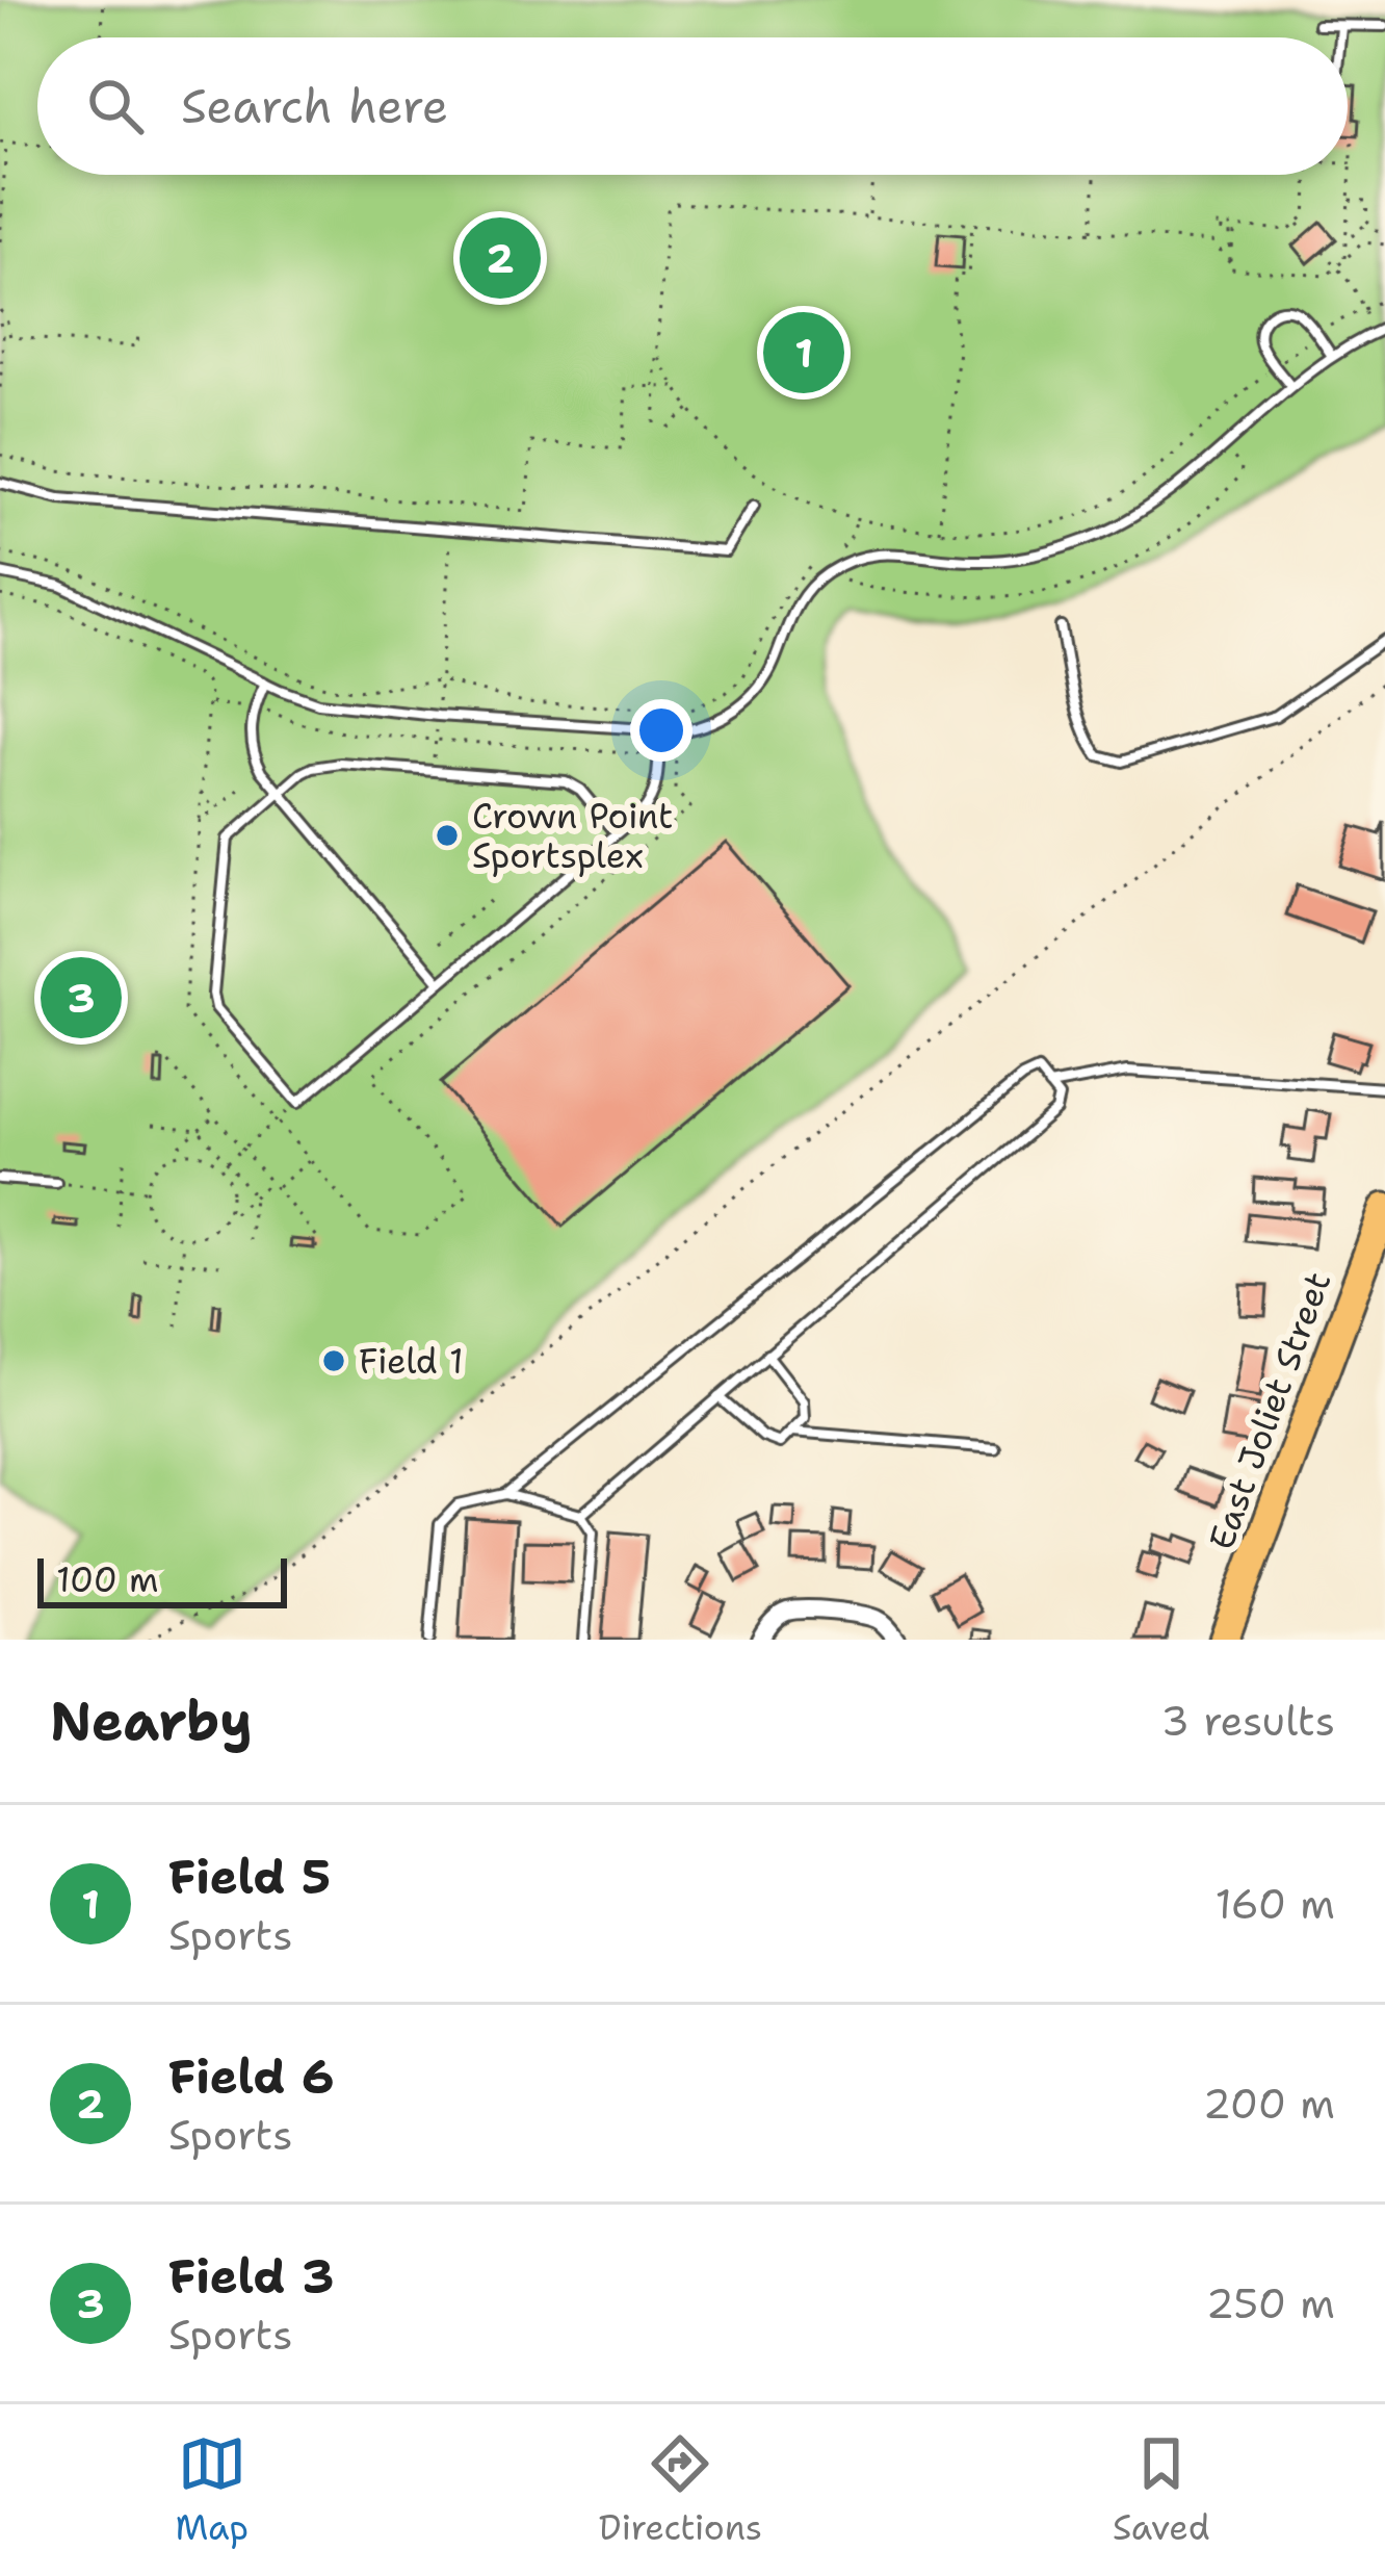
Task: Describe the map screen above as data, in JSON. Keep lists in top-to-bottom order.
{
  "streets": {
    "main road": ["East Joliet Street"]
  },
  "places": ["Crown Point Sportsplex", "Field 1"],
  "scale_bar": "100 m",
  "page": {
    "search": "Search here",
    "pins": ["2", "1", "3"],
    "scale": "100 m",
    "heading": ["Nearby", "3 results"],
    "list": [
      {
        "mark": "1",
        "name": "Field 5",
        "note": "Sports",
        "value": "160 m"
      },
      {
        "mark": "2",
        "name": "Field 6",
        "note": "Sports",
        "value": "200 m"
      },
      {
        "mark": "3",
        "name": "Field 3",
        "note": "Sports",
        "value": "250 m"
      }
    ],
    "nav": ["Map", "Directions", "Saved"]
  }
}
